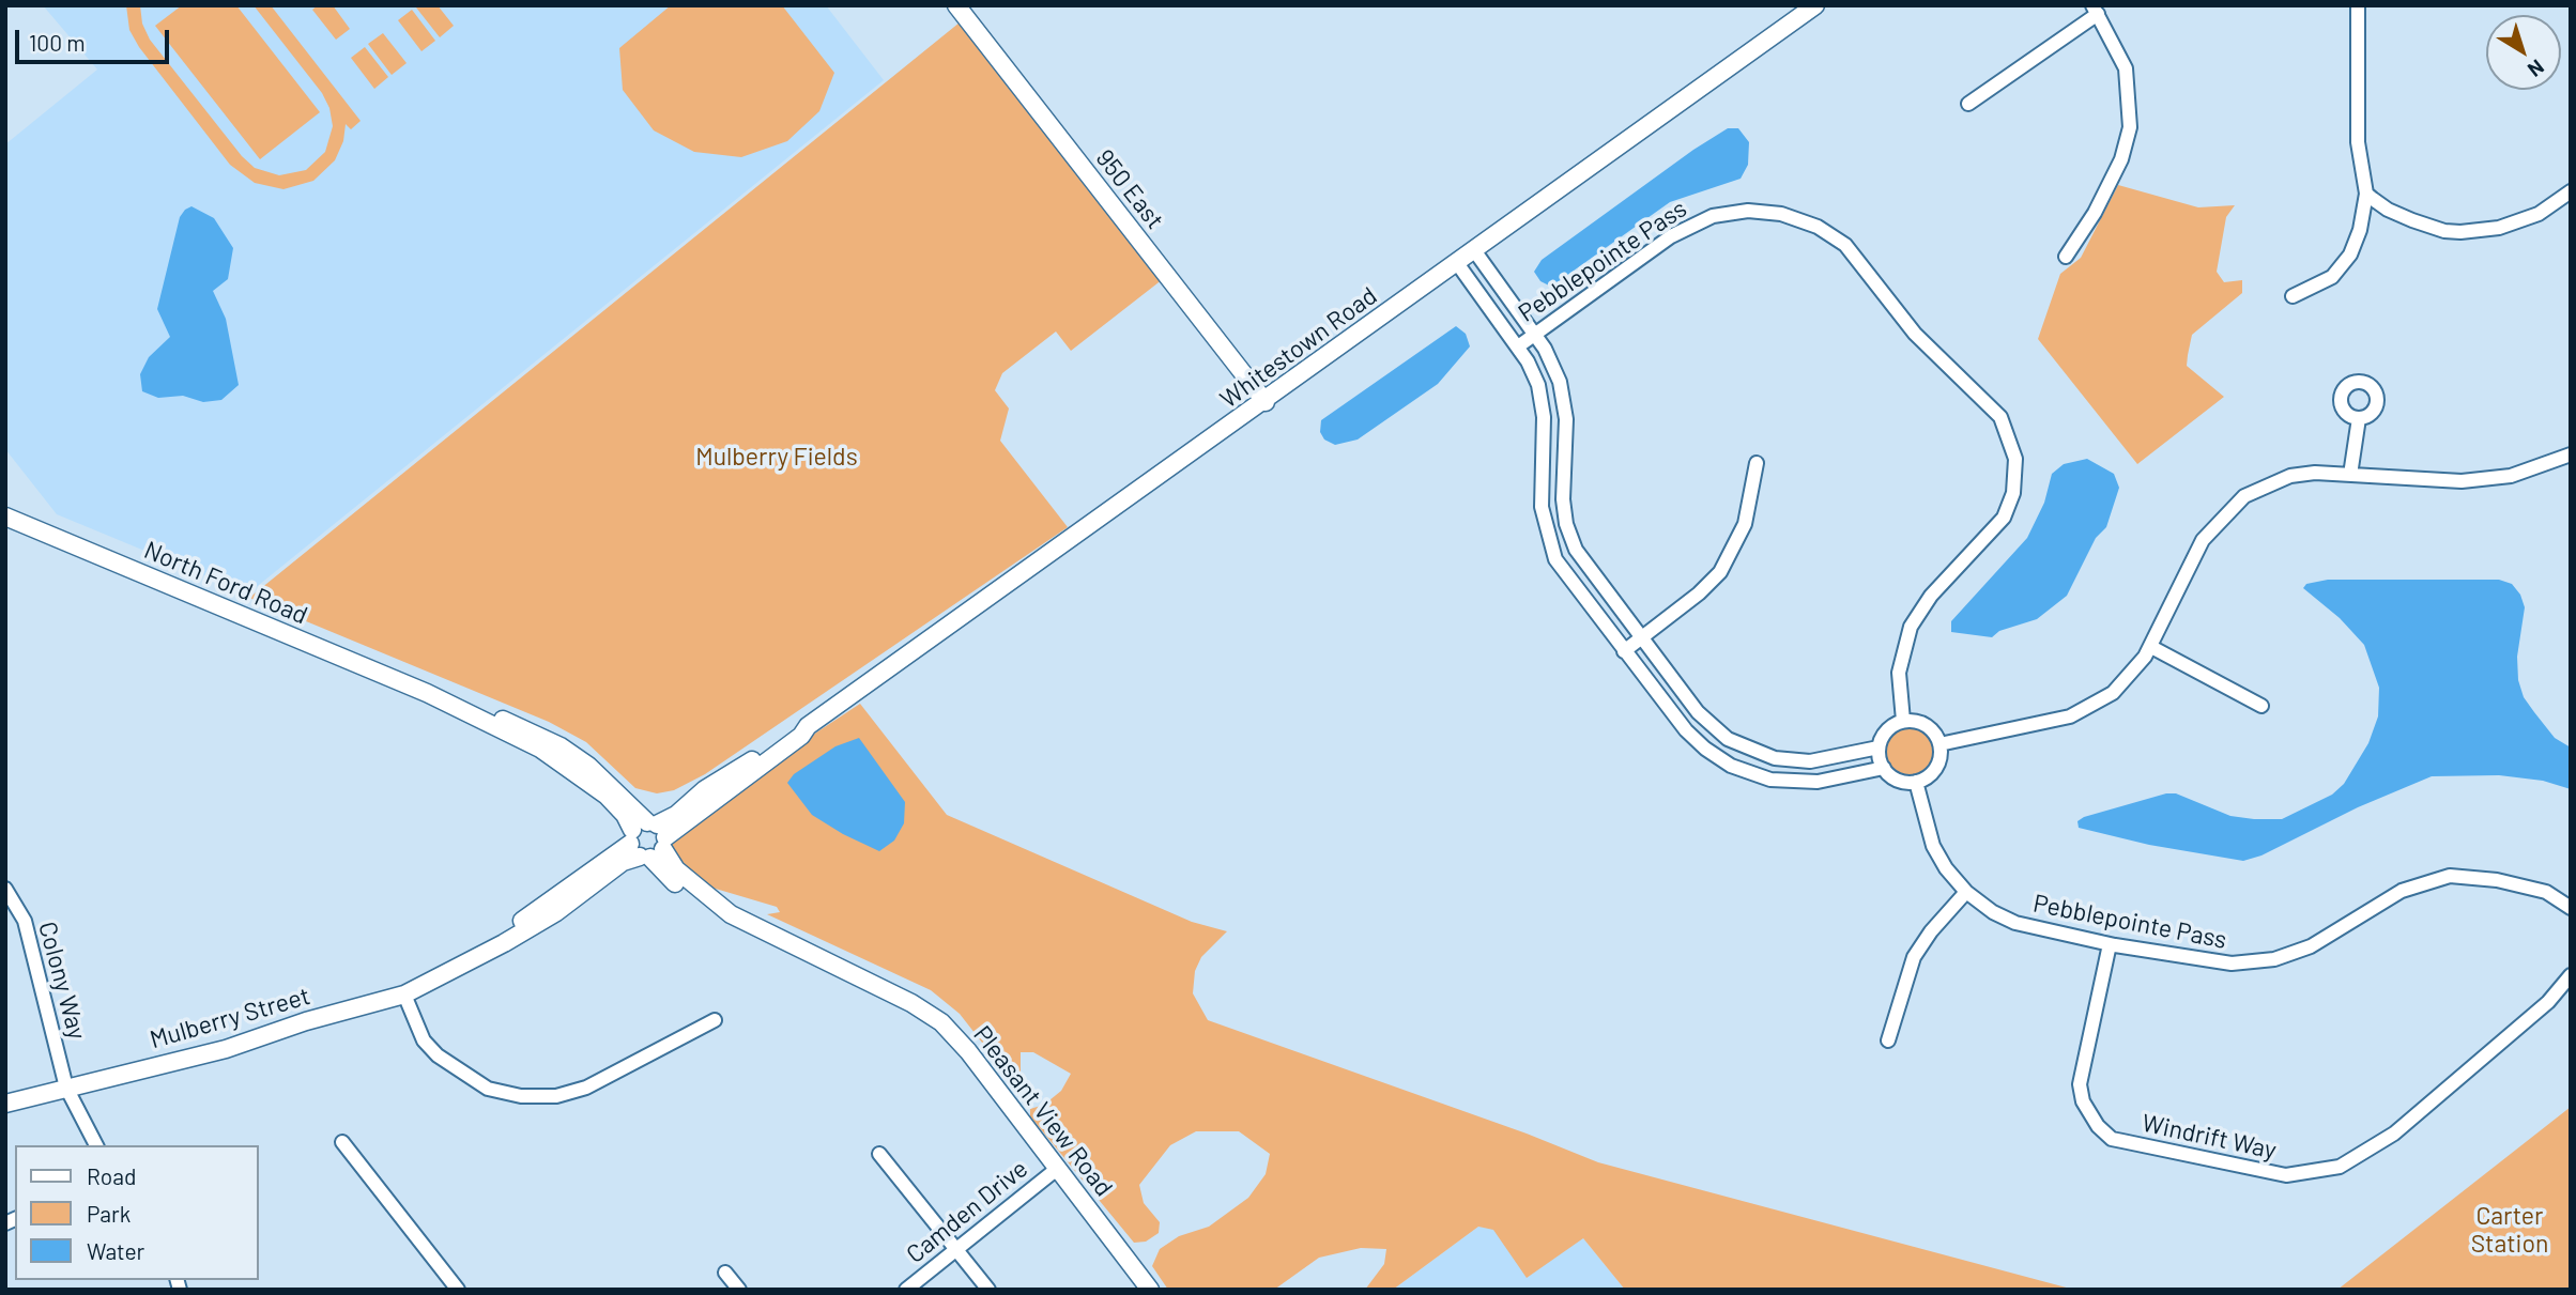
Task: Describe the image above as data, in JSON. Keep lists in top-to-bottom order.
{
  "streets": {
    "street": [
      "950 East",
      "Pebblepointe Pass",
      "Whitestown Road",
      "North Ford Road",
      "Colony Way",
      "Mulberry Street",
      "Pleasant View Road",
      "Windrift Way",
      "Camden Drive"
    ]
  },
  "crossings": [
    ["950 East", "Whitestown Road"],
    ["Pebblepointe Pass", "Windrift Way"],
    ["Whitestown Road", "North Ford Road"],
    ["Whitestown Road", "Mulberry Street"],
    ["Whitestown Road", "Pleasant View Road"],
    ["North Ford Road", "Mulberry Street"],
    ["North Ford Road", "Pleasant View Road"],
    ["Colony Way", "Mulberry Street"],
    ["Mulberry Street", "Pleasant View Road"],
    ["Pleasant View Road", "Camden Drive"]
  ],
  "parks": ["Mulberry Fields", "Carter Station"],
  "legend": ["Road", "Park", "Water"],
  "scale_bar": "100 m",
  "north": "bottom right"
}
